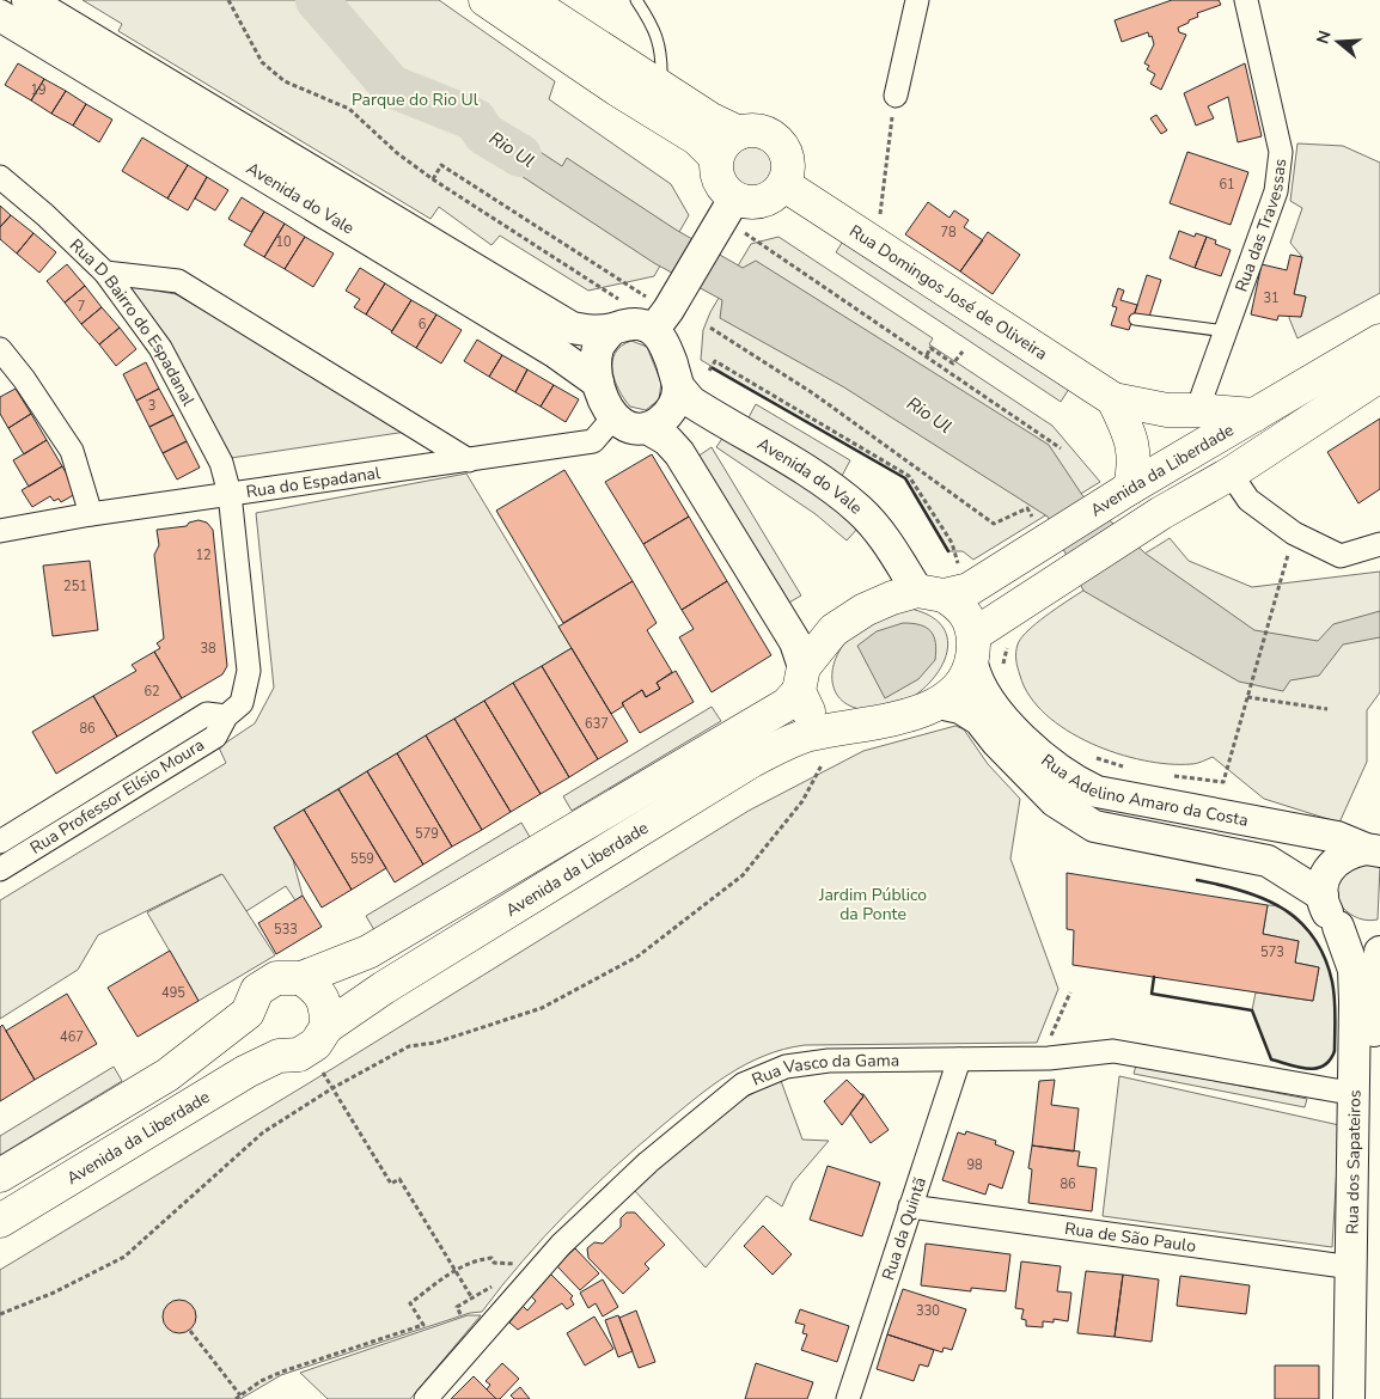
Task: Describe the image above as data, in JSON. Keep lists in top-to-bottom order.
{
  "streets": {
    "main road": [
      "Avenida do Vale",
      "Rua Domingos José de Oliveira",
      "Avenida da Liberdade",
      "Rua Adelino Amaro da Costa",
      "Rua dos Sapateiros"
    ],
    "street": [
      "Rua das Travessas",
      "Rua D Bairro do Espadanal",
      "Rua do Espadanal",
      "Rua Professor Elísio Moura",
      "Rua Vasco da Gama",
      "Rua da Quintã",
      "Rua de São Paulo"
    ]
  },
  "crossings": [
    ["Avenida do Vale", "Avenida da Liberdade"],
    ["Avenida do Vale", "Rua do Espadanal"],
    ["Avenida do Vale", "Rua Adelino Amaro da Costa"],
    ["Rua das Travessas", "Rua Domingos José de Oliveira"],
    ["Rua Domingos José de Oliveira", "Avenida da Liberdade"],
    ["Rua D Bairro do Espadanal", "Rua do Espadanal"],
    ["Rua D Bairro do Espadanal", "Rua Professor Elísio Moura"],
    ["Avenida da Liberdade", "Rua Adelino Amaro da Costa"],
    ["Rua do Espadanal", "Rua Professor Elísio Moura"],
    ["Rua Vasco da Gama", "Rua dos Sapateiros"],
    ["Rua Vasco da Gama", "Rua da Quintã"],
    ["Rua dos Sapateiros", "Rua de São Paulo"],
    ["Rua da Quintã", "Rua de São Paulo"]
  ],
  "water": ["Rio Ul"],
  "parks": ["Parque do Rio Ul", "Jardim Público da Ponte"],
  "house_numbers": [
    "19",
    "61",
    "78",
    "10",
    "31",
    "7",
    "6",
    "3",
    "12",
    "251",
    "38",
    "62",
    "637",
    "86",
    "579",
    "559",
    "533",
    "573",
    "495",
    "467",
    "98",
    "86",
    "330"
  ],
  "north": "left"
}
